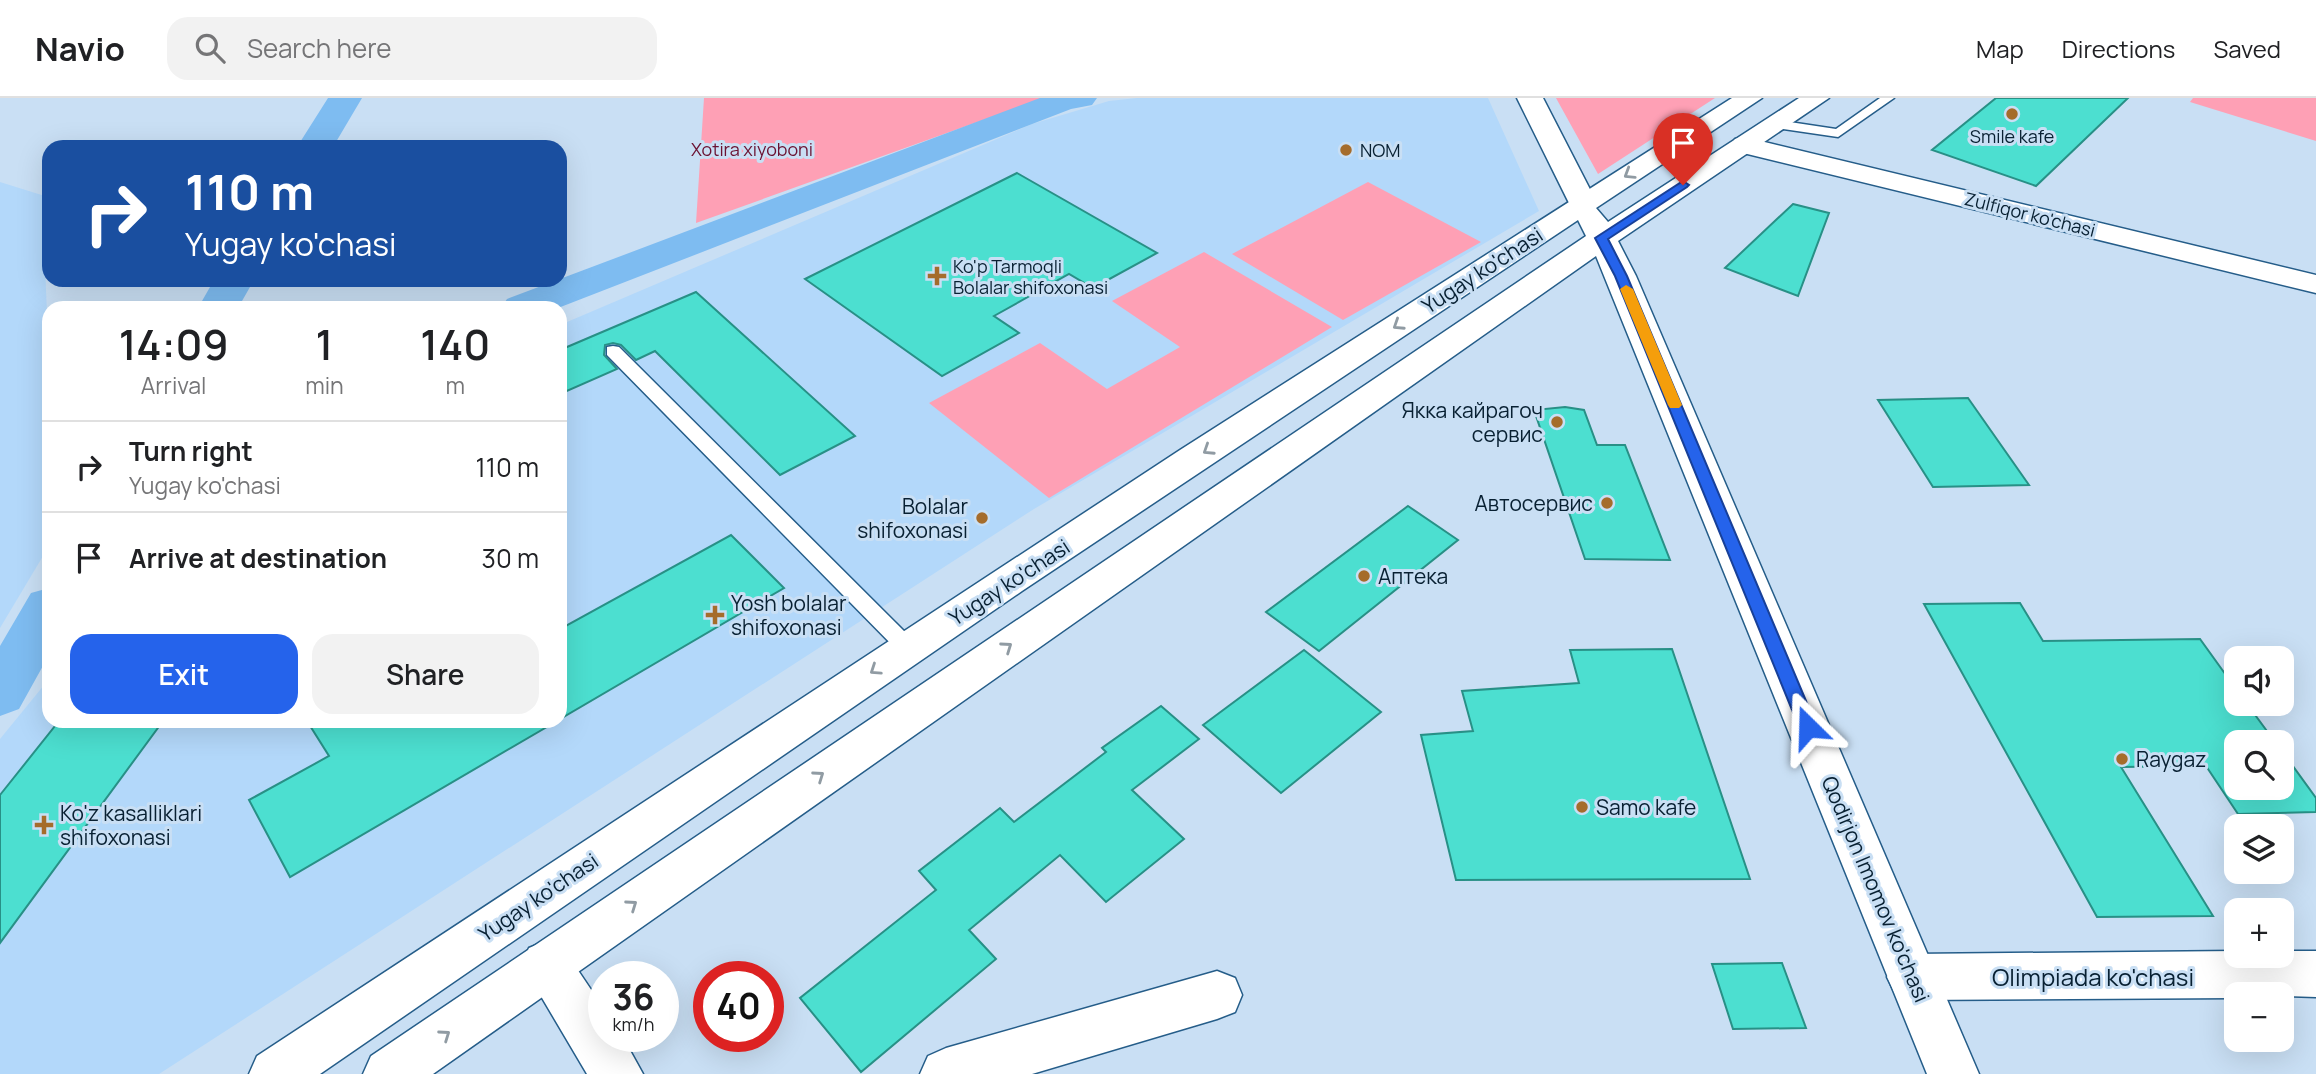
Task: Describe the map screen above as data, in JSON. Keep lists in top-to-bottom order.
{
  "streets": {
    "main road": [
      "Zulfiqor ko'chasi",
      "Yugay ko'chasi",
      "Qodirjon Imomov ko'chasi",
      "Olimpiada ko'chasi"
    ]
  },
  "crossings": [
    ["Zulfiqor ko'chasi", "Yugay ko'chasi"],
    ["Yugay ko'chasi", "Qodirjon Imomov ko'chasi"],
    ["Qodirjon Imomov ko'chasi", "Olimpiada ko'chasi"]
  ],
  "parks": ["Xotira xiyoboni"],
  "places": {
    "other": [
      "Smile kafe",
      "NOM",
      "Якка кайрагоч сервис",
      "Автосервис",
      "Bolalar shifoxonasi",
      "Аптека",
      "Raygaz",
      "Samo kafe"
    ],
    "health": ["Ko'p Tarmoqli Bolalar shifoxonasi", "Yosh bolalar shifoxonasi", "Ko'z kasalliklari shifoxonasi"]
  },
  "page": {
    "header": "Navio",
    "search": "Search here",
    "nav": ["Map", "Directions", "Saved"],
    "turn": ["110 m", "Yugay ko'chasi"],
    "eta": [
      "14:09",
      "Arrival",
      "1",
      "min",
      "140",
      "m"
    ],
    "list": [
      {
        "name": "Turn right",
        "note": "Yugay ko'chasi",
        "value": "110 m"
      },
      {
        "name": "Arrive at destination",
        "value": "30 m"
      }
    ],
    "buttons": ["Exit", "Share"],
    "map_buttons": ["+", "−"],
    "speed": "36 km/h",
    "limit": "40"
  }
}
